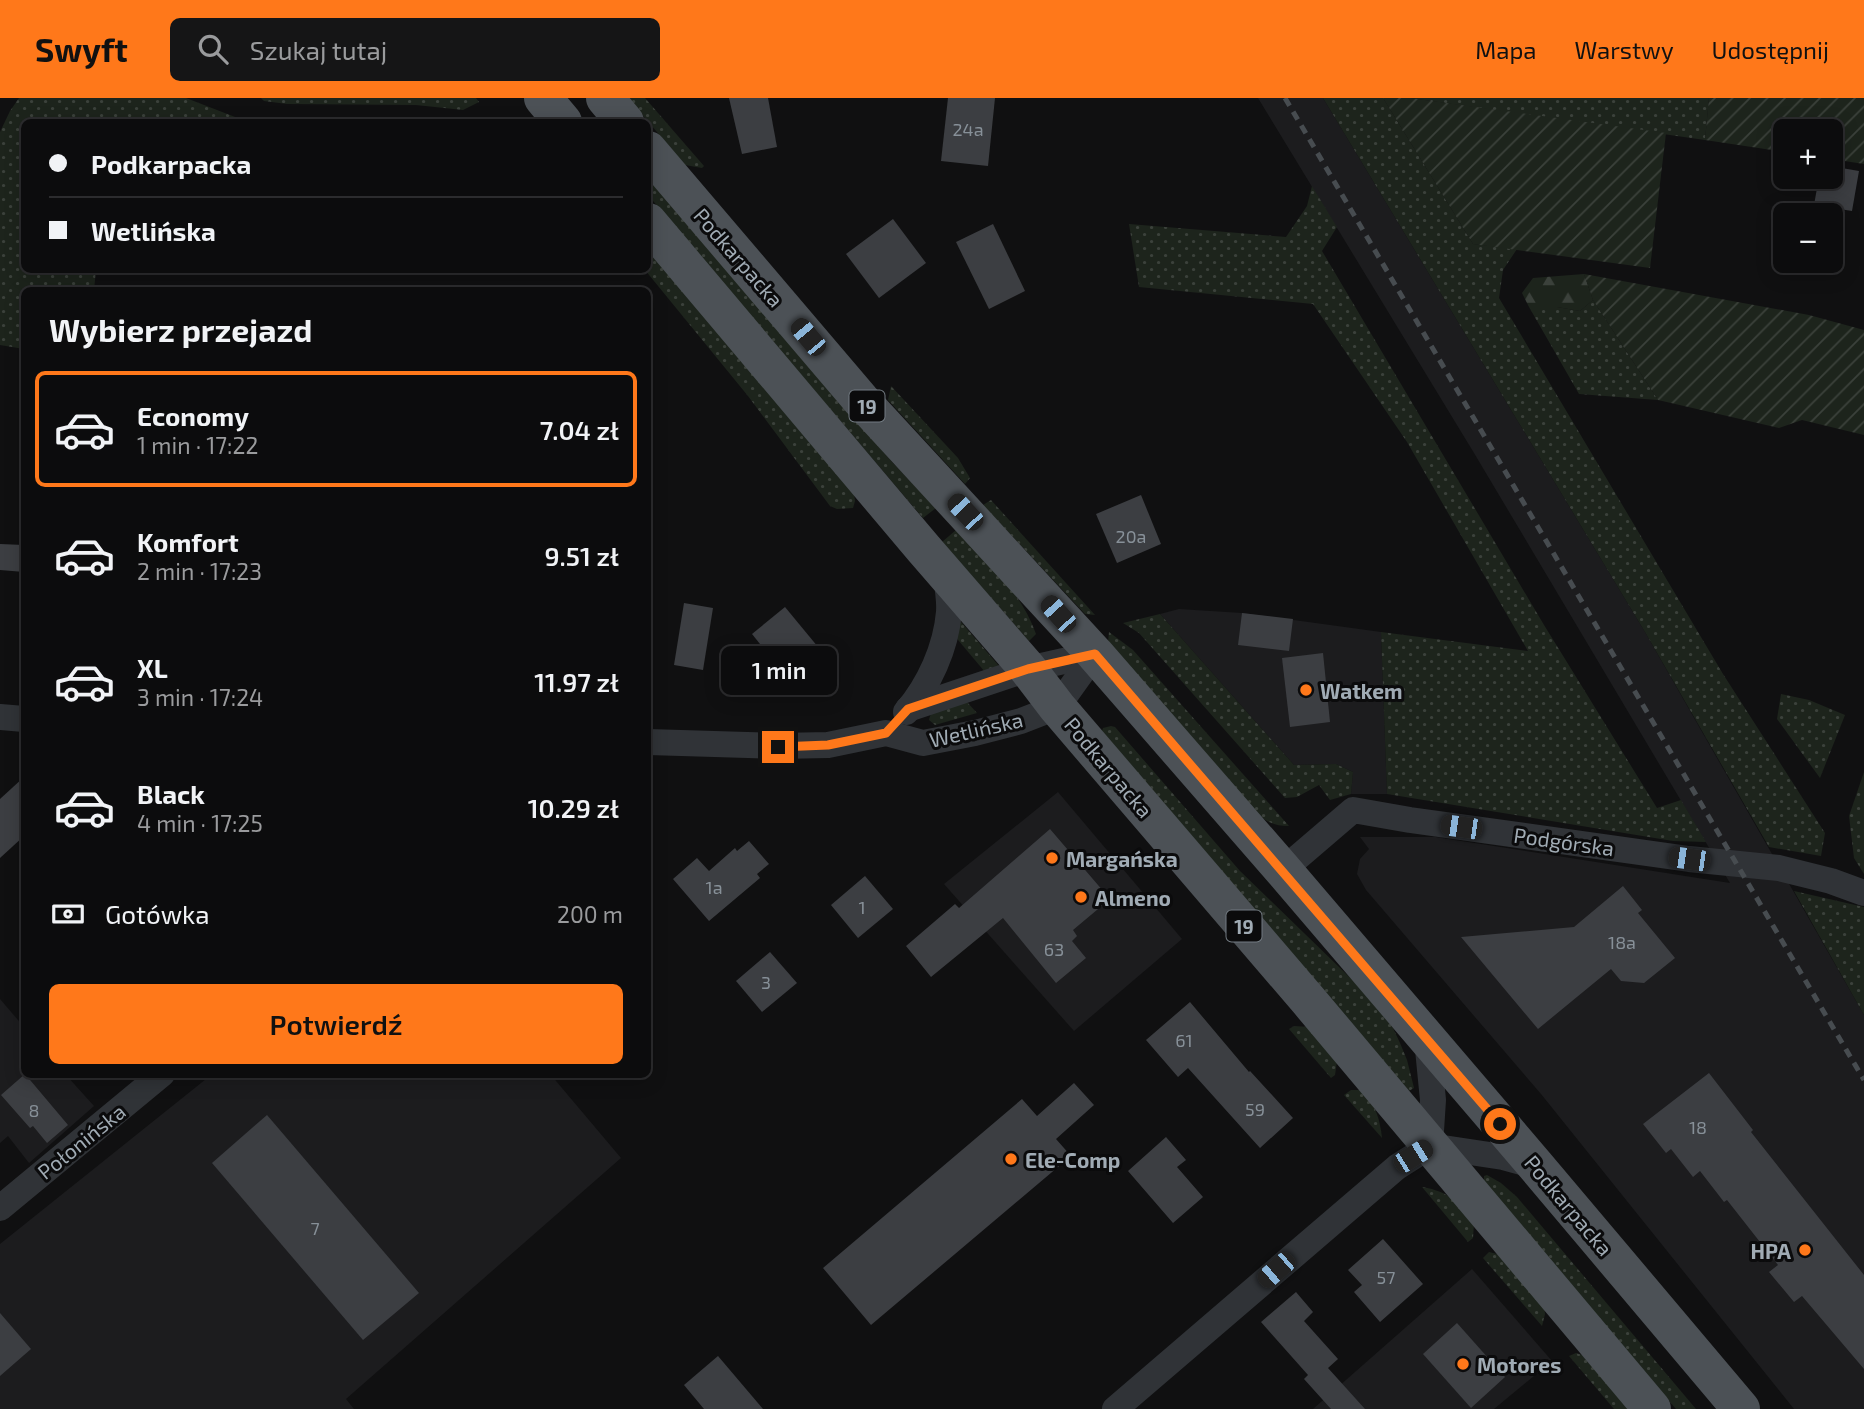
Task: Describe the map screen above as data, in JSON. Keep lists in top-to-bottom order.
{
  "streets": {
    "main road": ["Podkarpacka", "19"],
    "street": ["Wetlińska", "Podgórska", "Połonińska"]
  },
  "crossings": [
    ["Podkarpacka", "Wetlińska"],
    ["Podkarpacka", "Podgórska"]
  ],
  "places": [
    "Watkem",
    "Margańska",
    "Almeno",
    "Ele-Comp",
    "HPA",
    "Motores"
  ],
  "house_numbers": [
    "24a",
    "20a",
    "1a",
    "1",
    "18a",
    "63",
    "3",
    "61",
    "59",
    "8",
    "18",
    "7",
    "57"
  ],
  "page": {
    "header": "Swyft",
    "search": "Szukaj tutaj",
    "nav": ["Mapa", "Warstwy", "Udostępnij"],
    "map_buttons": ["+", "−"],
    "banner": ["Podkarpacka", "Wetlińska"],
    "heading": "Wybierz przejazd",
    "list": [
      {
        "name": "Economy",
        "note": "1 min · 17:22",
        "value": "7.04 zł"
      },
      {
        "name": "Komfort",
        "note": "2 min · 17:23",
        "value": "9.51 zł"
      },
      {
        "name": "XL",
        "note": "3 min · 17:24",
        "value": "11.97 zł"
      },
      {
        "name": "Black",
        "note": "4 min · 17:25",
        "value": "10.29 zł"
      }
    ],
    "bubble": "1 min",
    "pay": ["Gotówka", "200 m"],
    "buttons": "Potwierdź"
  }
}
